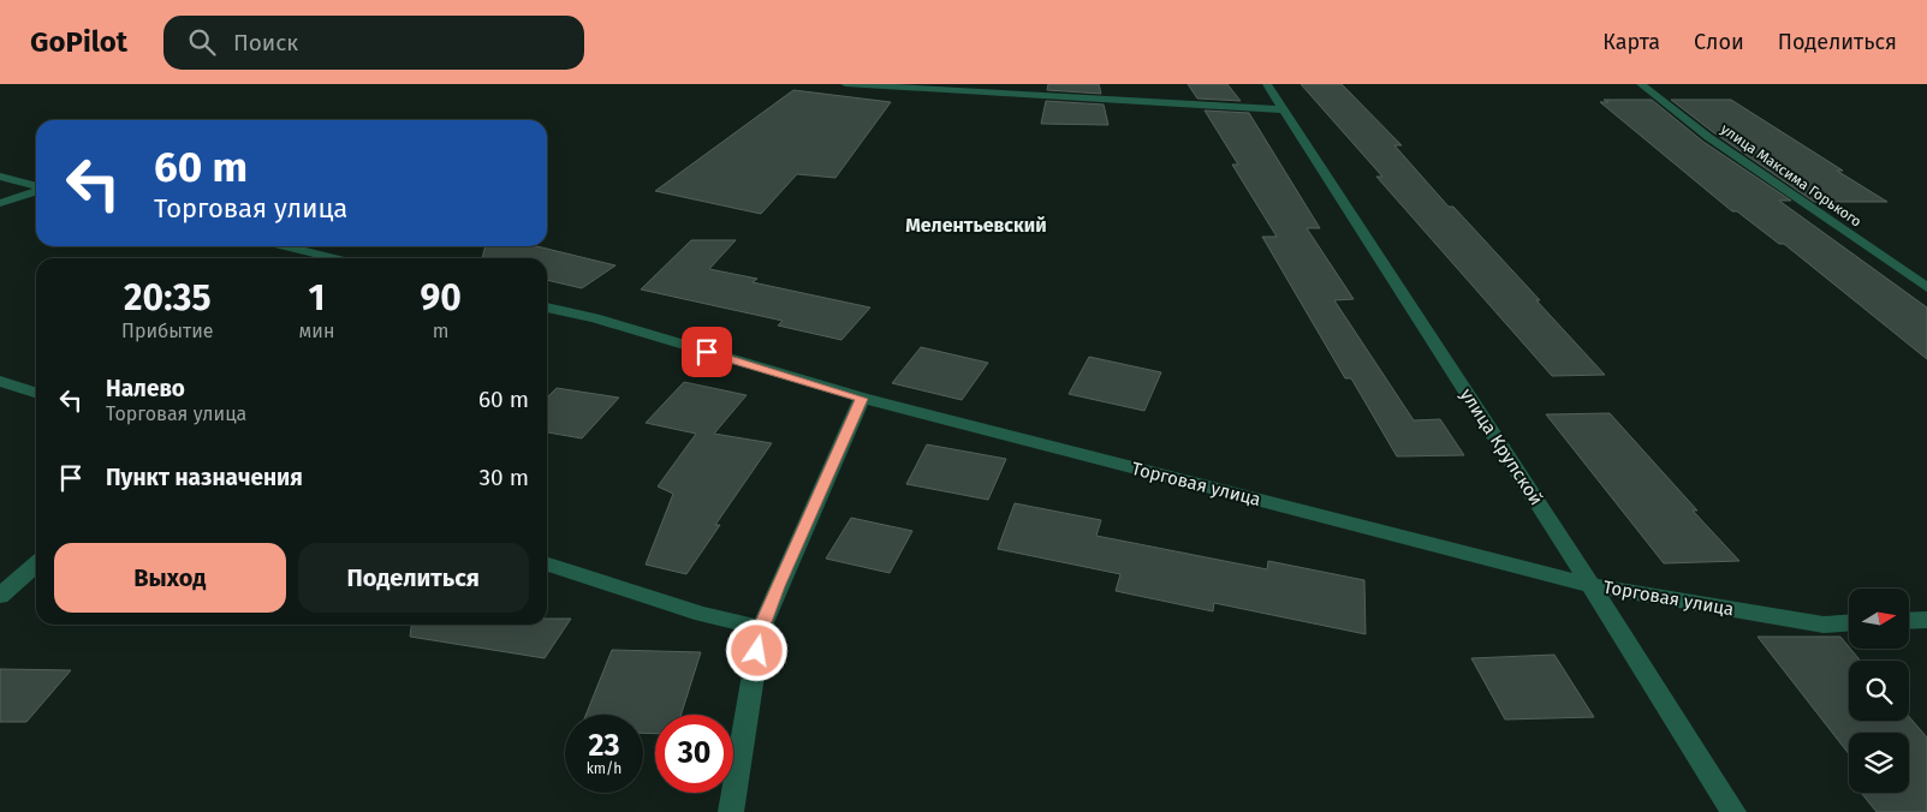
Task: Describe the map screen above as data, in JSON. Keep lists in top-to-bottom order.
{
  "streets": {
    "street": ["улица Максима Горького", "улица Крупской", "Торговая улица"]
  },
  "crossings": [
    ["улица Крупской", "Торговая улица"]
  ],
  "districts": ["Мелентьевский"],
  "north": "right",
  "page": {
    "header": "GoPilot",
    "search": "Поиск",
    "nav": ["Карта", "Слои", "Поделиться"],
    "turn": ["60 m", "Торговая улица"],
    "eta": [
      "20:35",
      "Прибытие",
      "1",
      "мин",
      "90",
      "m"
    ],
    "list": [
      {
        "name": "Налево",
        "note": "Торговая улица",
        "value": "60 m"
      },
      {
        "name": "Пункт назначения",
        "value": "30 m"
      }
    ],
    "buttons": ["Выход", "Поделиться"],
    "speed": "23 km/h",
    "limit": "30"
  }
}
